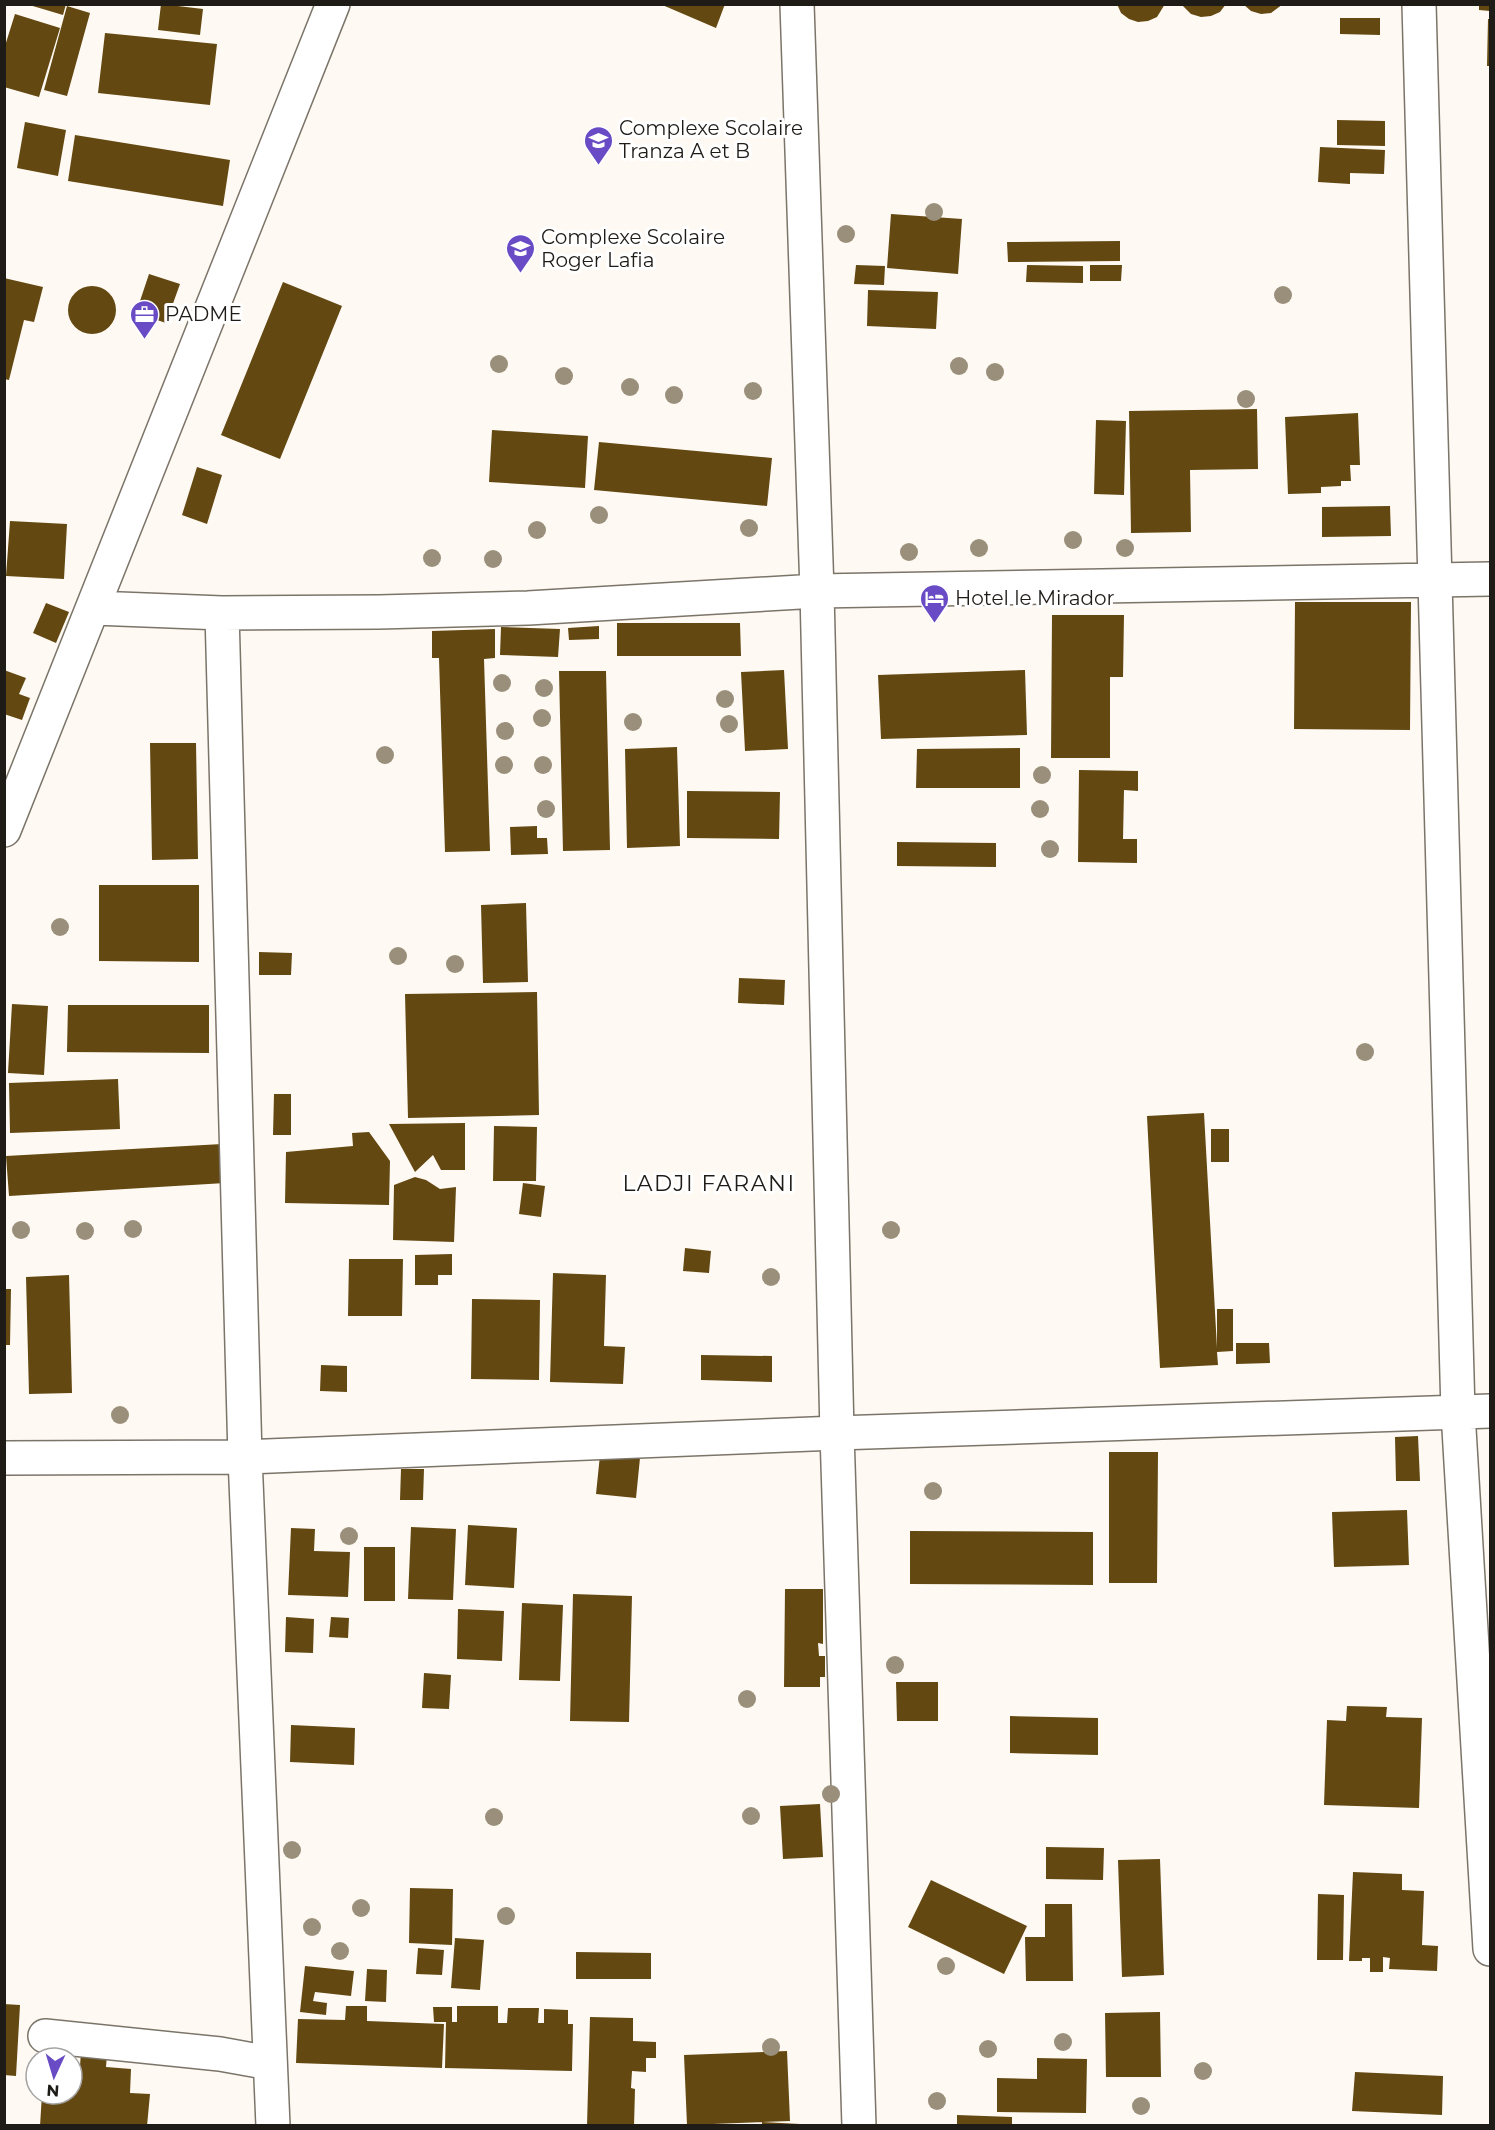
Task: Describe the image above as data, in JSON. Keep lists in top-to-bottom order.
{
  "districts": ["LADJI FARANI"],
  "places": {
    "school or university": ["Complexe Scolaire Tranza A et B", "Complexe Scolaire Roger Lafia"],
    "office": ["PADME"],
    "hotel": ["Hotel le Mirador"]
  },
  "north": "bottom"
}
